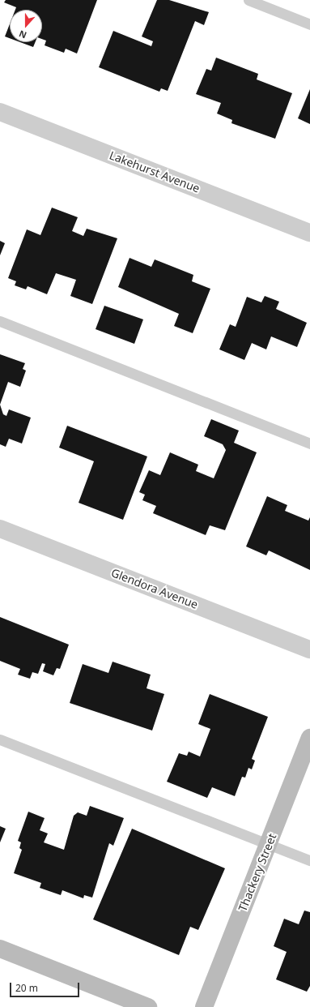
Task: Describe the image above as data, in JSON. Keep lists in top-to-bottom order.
{
  "streets": {
    "street": ["Lakehurst Avenue", "Glendora Avenue", "Thackery Street"]
  },
  "scale_bar": "20 m",
  "north": "bottom"
}
